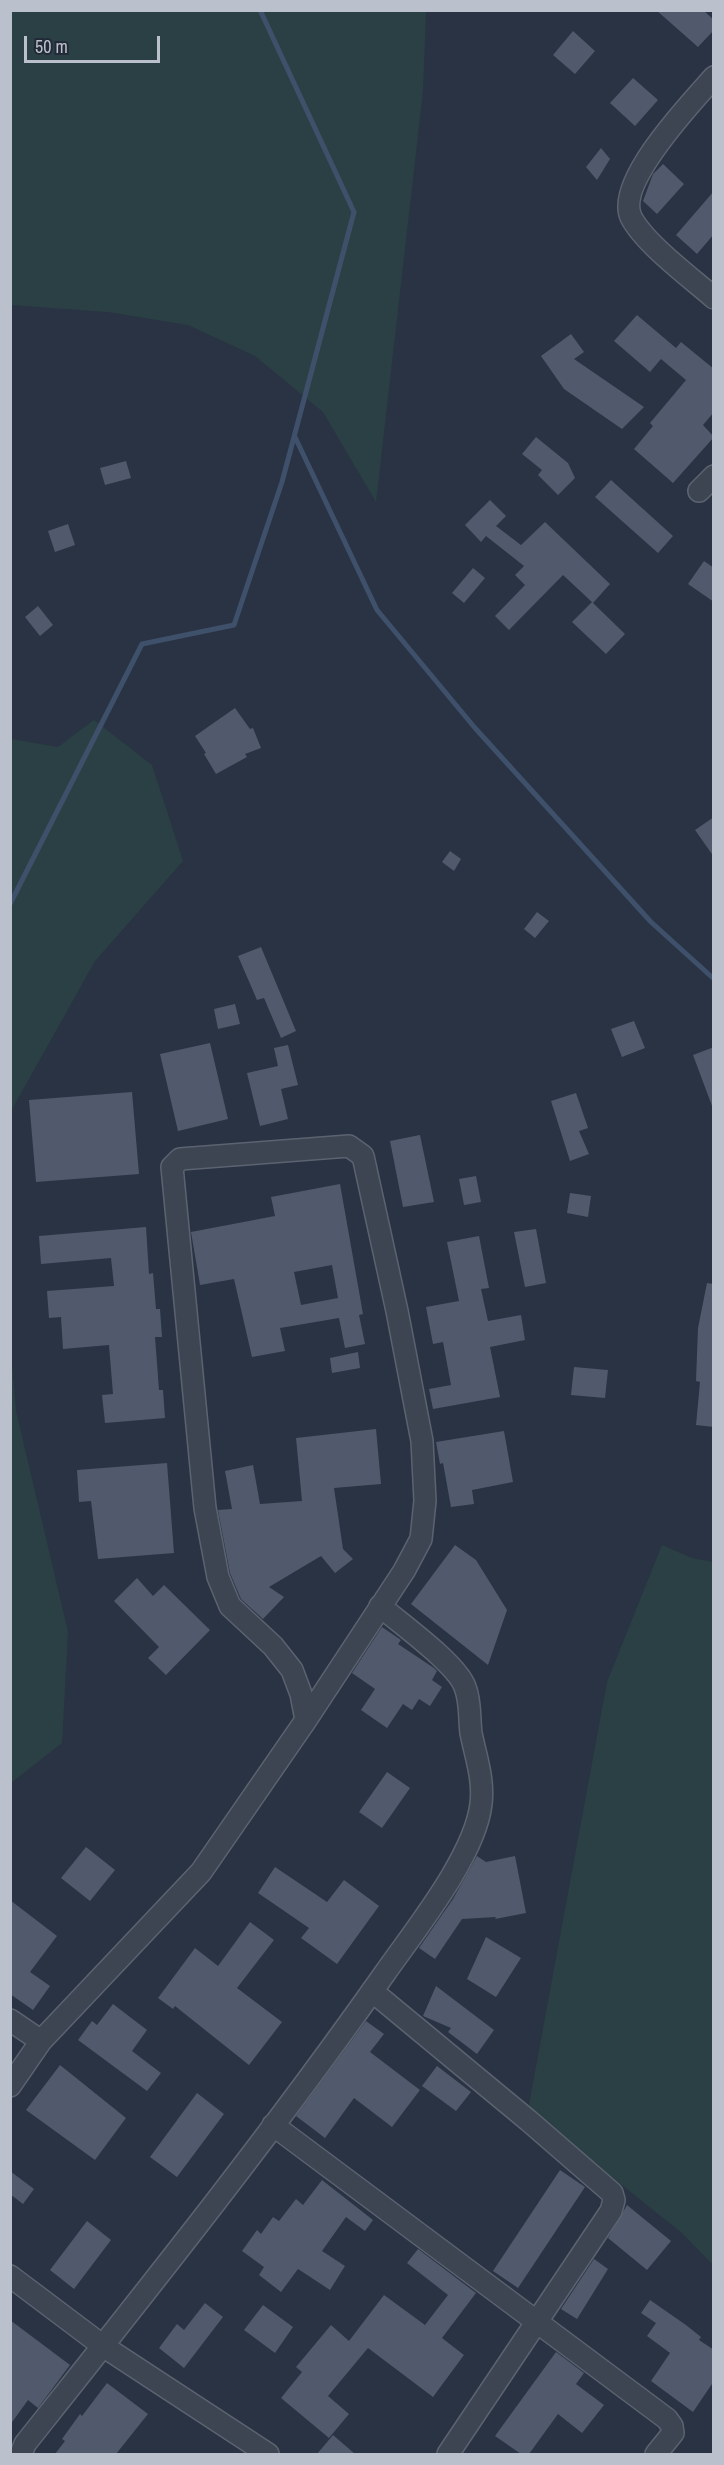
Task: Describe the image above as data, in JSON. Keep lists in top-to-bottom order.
{
  "scale_bar": "50 m"
}
